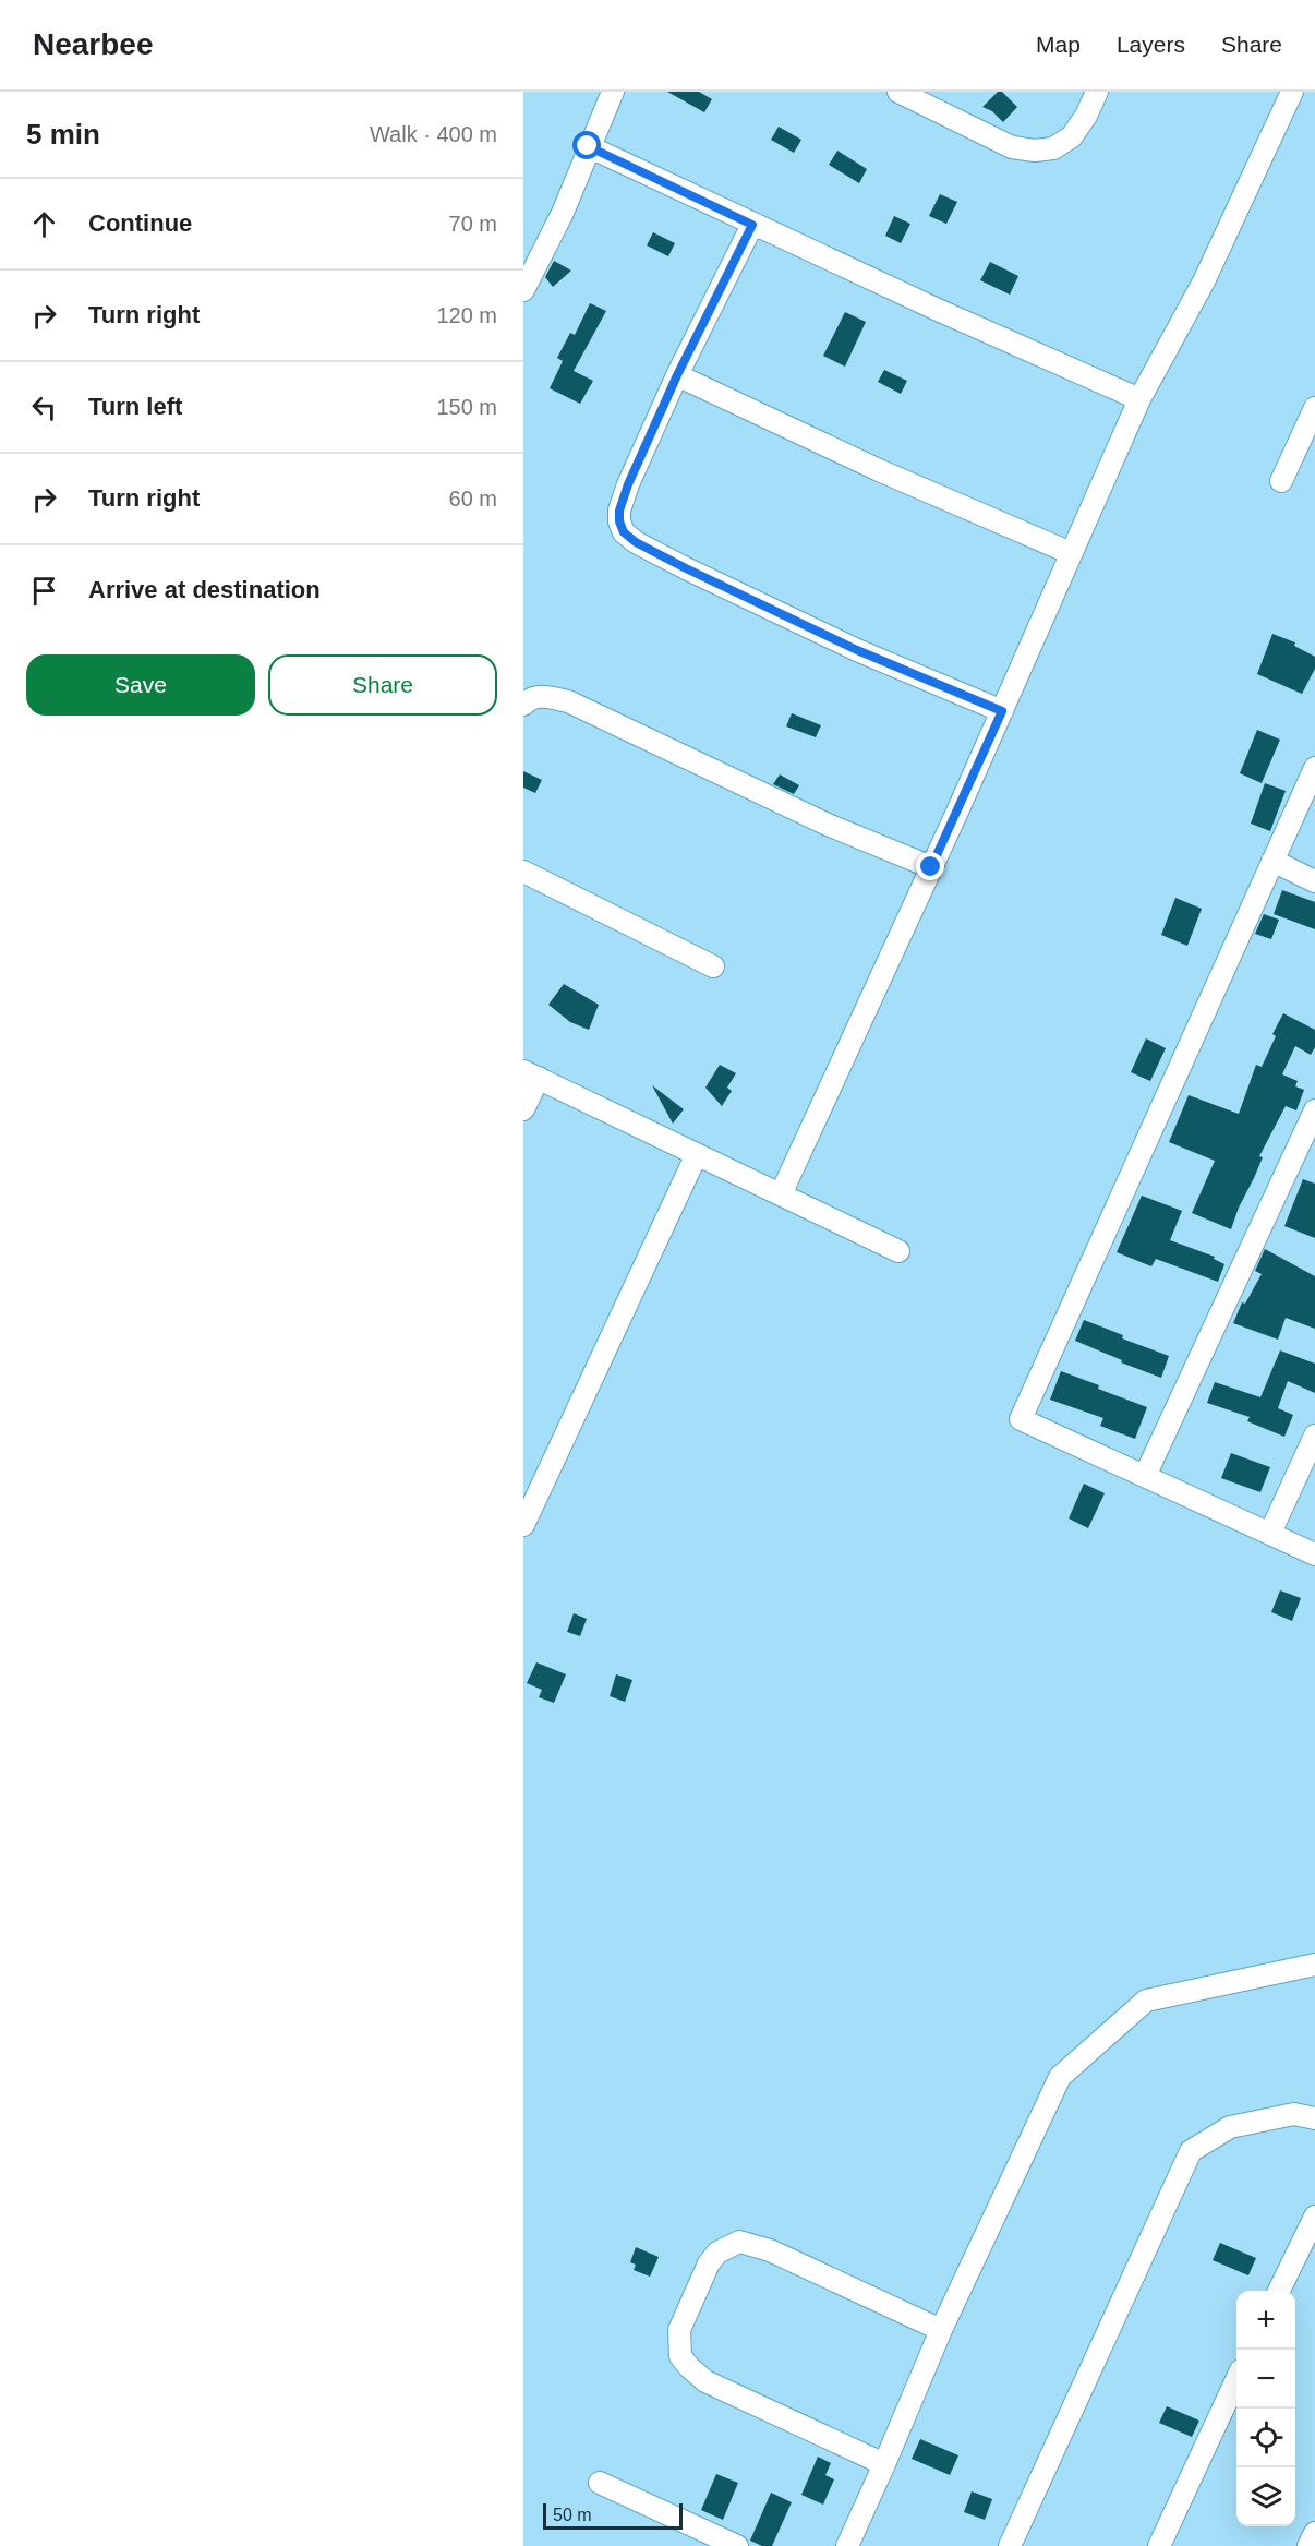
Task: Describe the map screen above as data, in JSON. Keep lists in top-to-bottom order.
{
  "scale_bar": "50 m",
  "page": {
    "header": "Nearbee",
    "nav": ["Map", "Layers", "Share"],
    "heading": ["5 min", "Walk · 400 m"],
    "list": [
      ["Continue", "70 m"],
      ["Turn right", "120 m"],
      ["Turn left", "150 m"],
      ["Turn right", "60 m"],
      "Arrive at destination"
    ],
    "buttons": ["Save", "Share"],
    "map_buttons": ["+", "−"],
    "scale": "50 m"
  }
}
